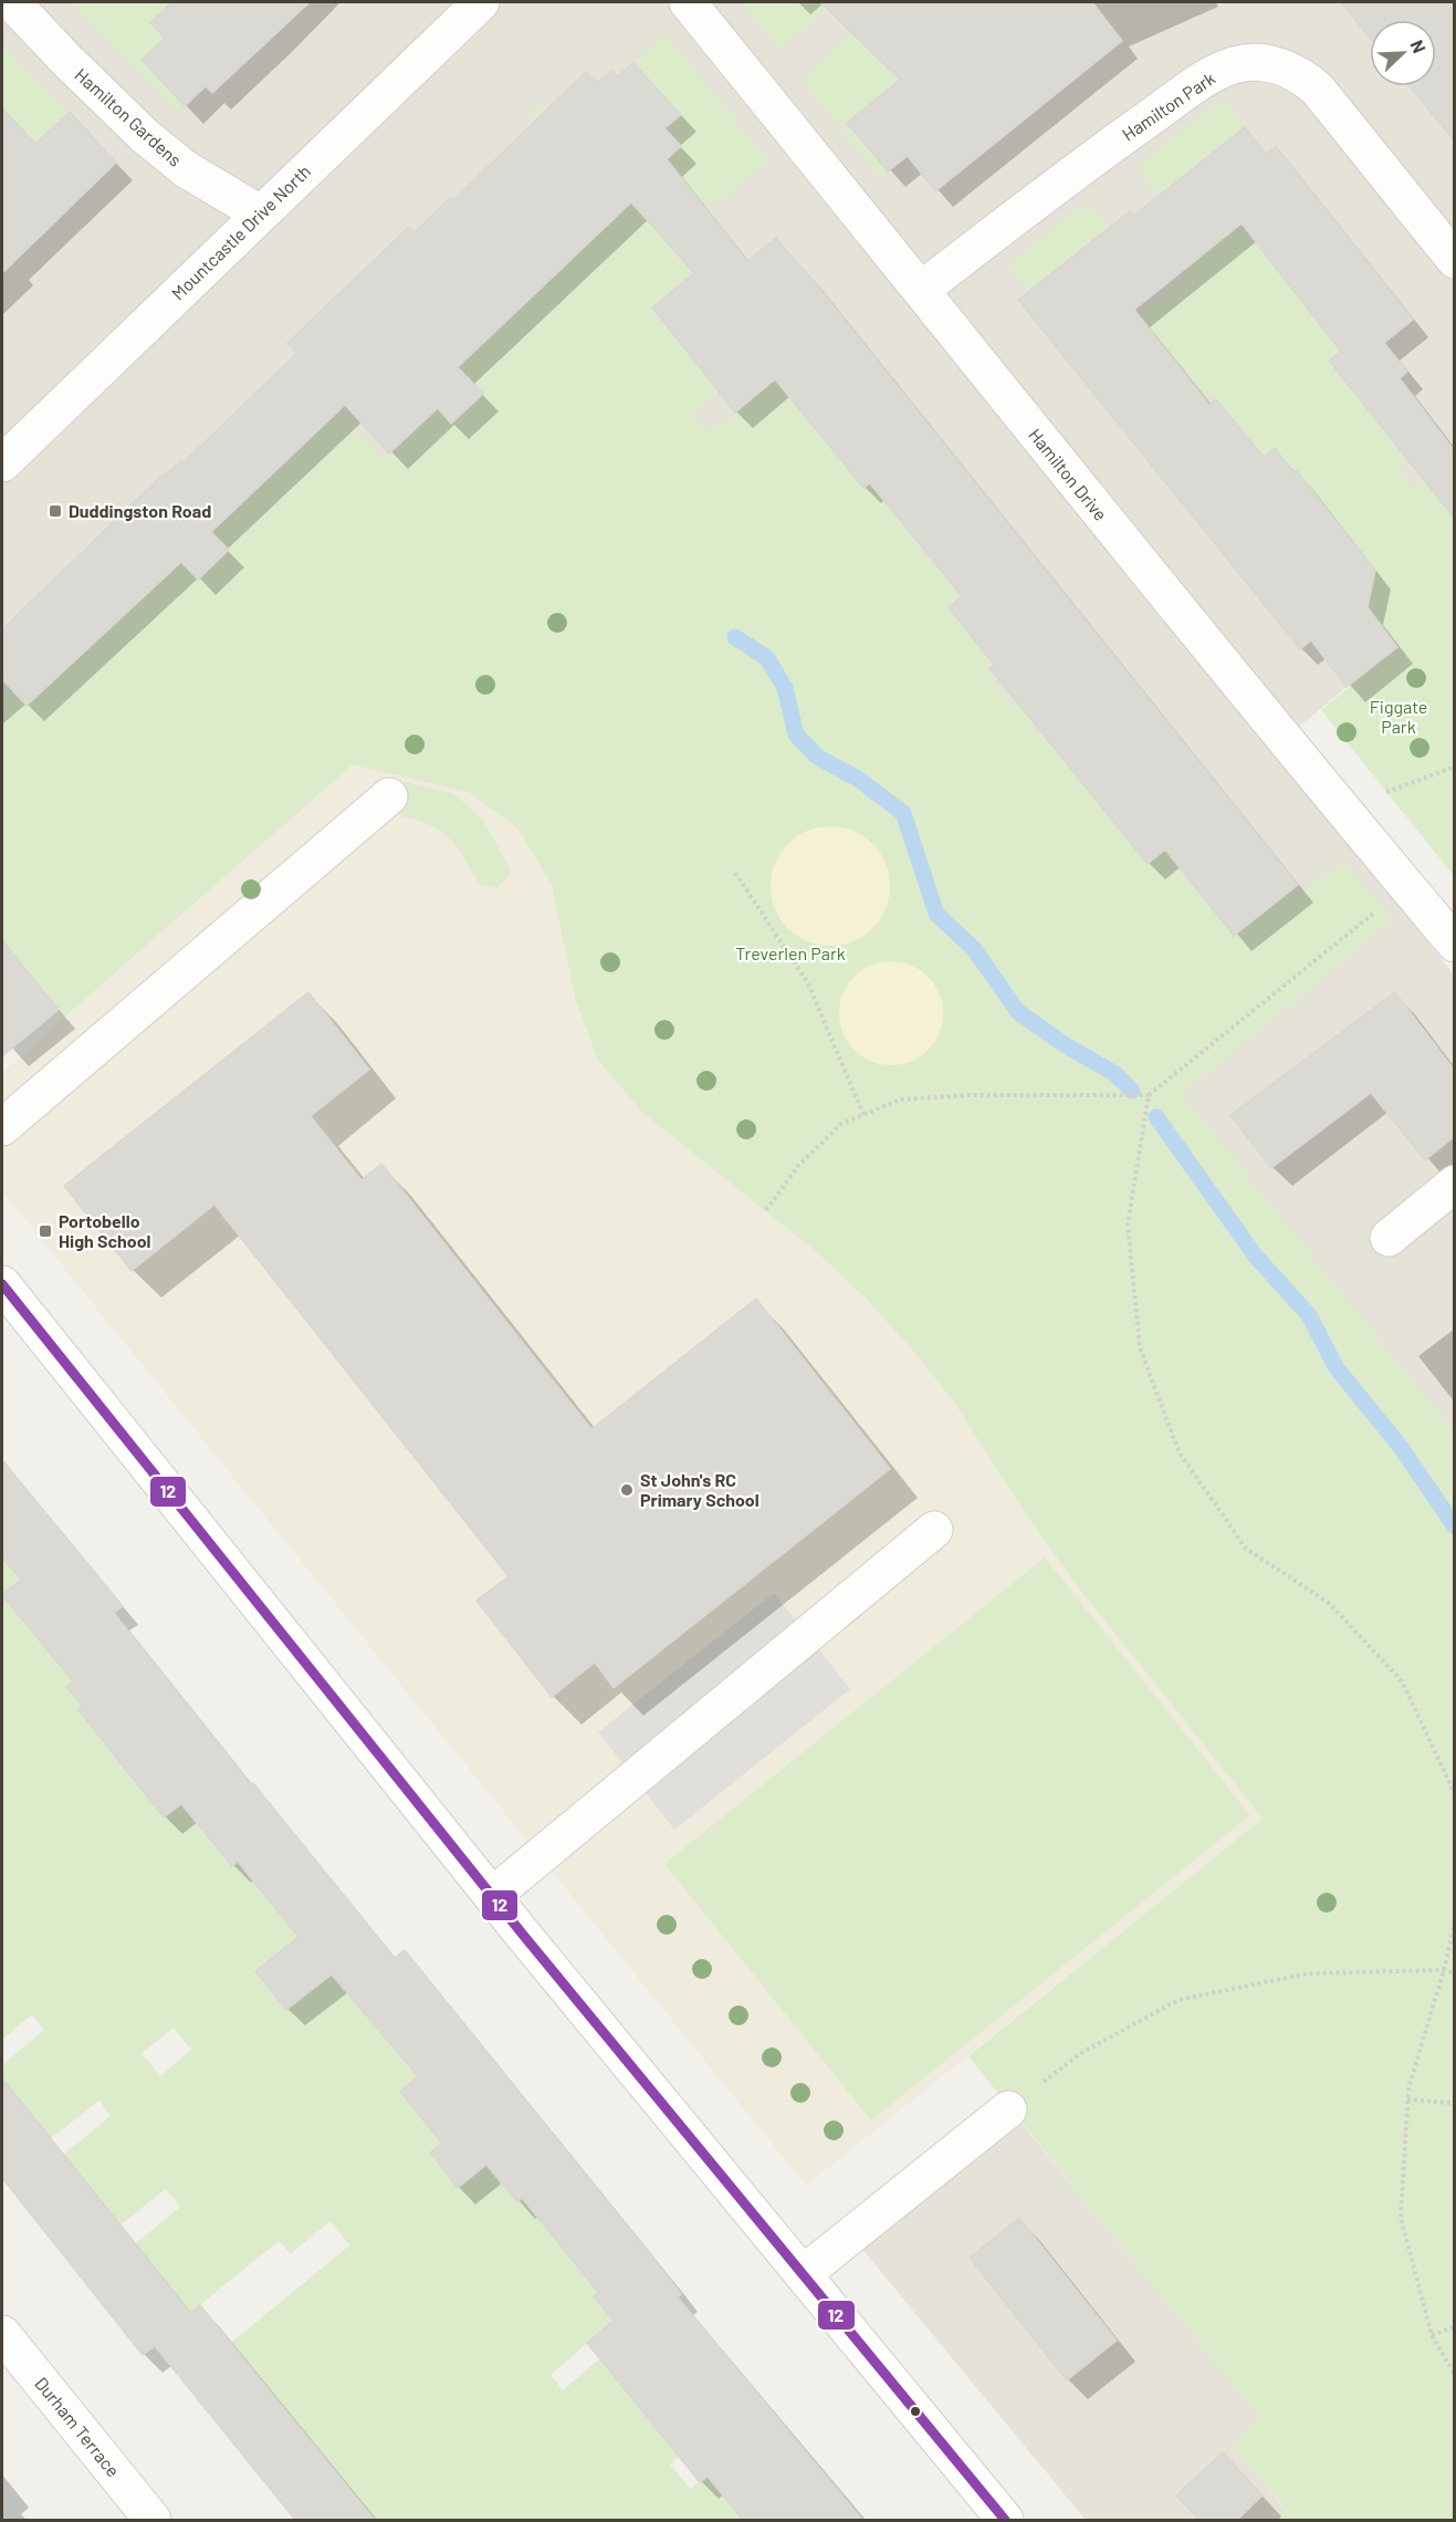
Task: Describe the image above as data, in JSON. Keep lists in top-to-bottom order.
{
  "streets": {
    "street": [
      "Hamilton Park",
      "Hamilton Gardens",
      "Mountcastle Drive North",
      "Hamilton Drive",
      "Durham Terrace"
    ]
  },
  "crossings": [
    ["Hamilton Park", "Hamilton Drive"],
    ["Hamilton Gardens", "Mountcastle Drive North"]
  ],
  "parks": ["Figgate Park", "Treverlen Park"],
  "places": {
    "transit": ["Duddingston Road", "Portobello High School"],
    "other": ["St John's RC Primary School"]
  },
  "lines": ["transit line 12"],
  "north": "top right"
}
